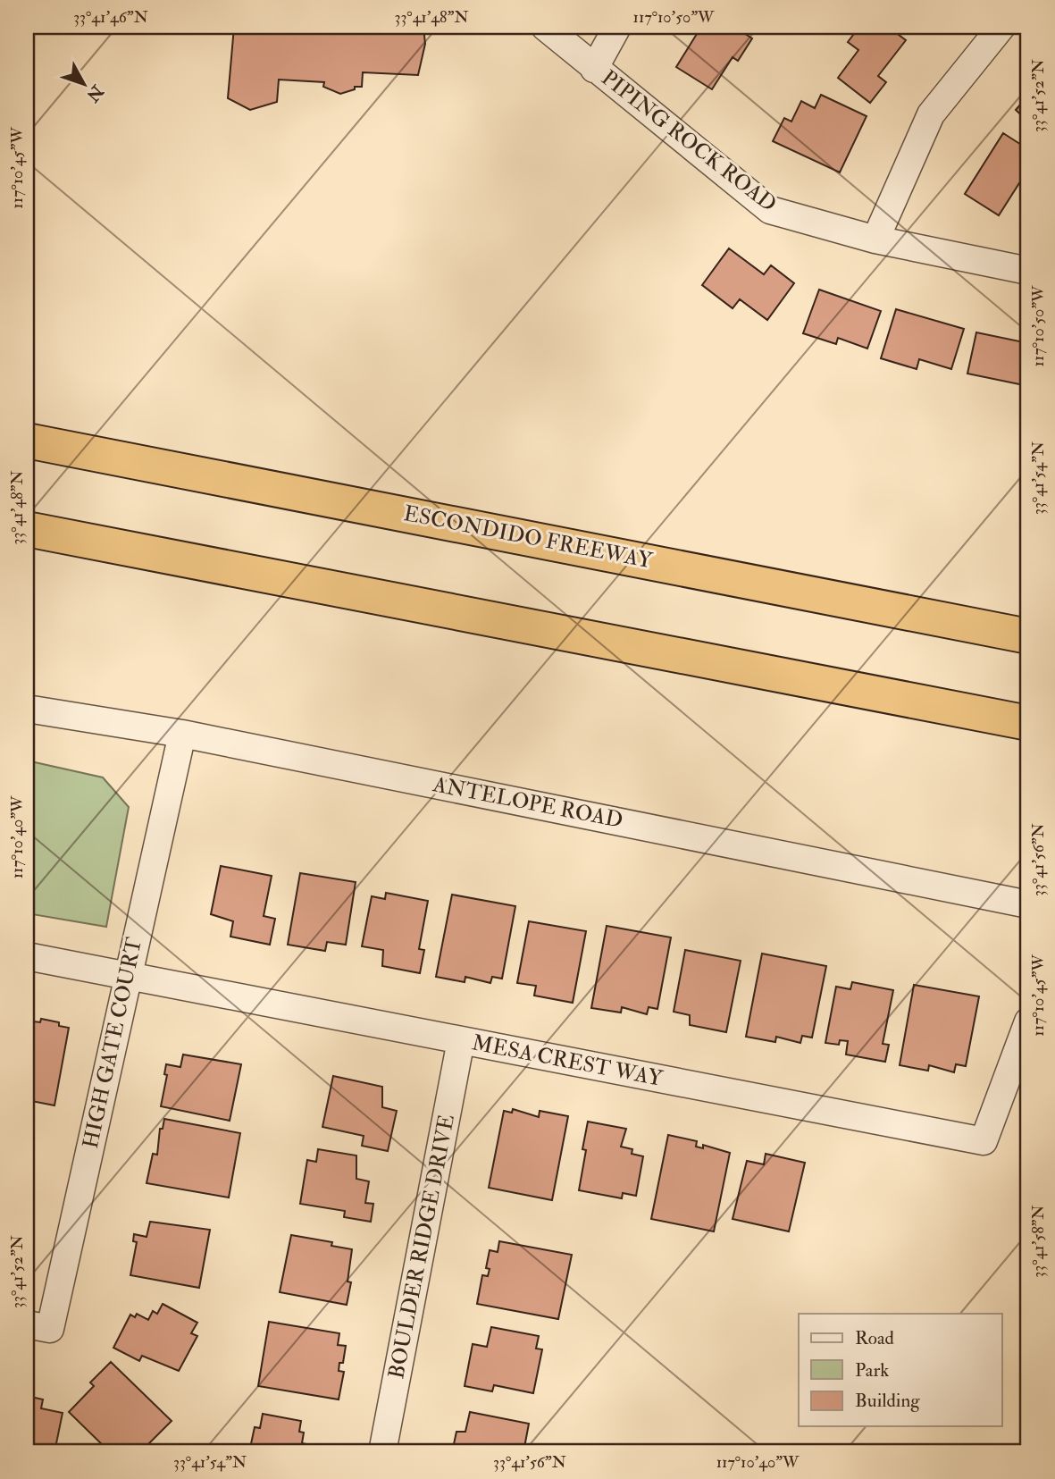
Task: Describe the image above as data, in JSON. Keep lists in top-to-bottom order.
{
  "streets": {
    "highway": ["ESCONDIDO FREEWAY"],
    "street": [
      "PIPING ROCK ROAD",
      "ANTELOPE ROAD",
      "HIGH GATE COURT",
      "MESA CREST WAY",
      "BOULDER RIDGE DRIVE"
    ]
  },
  "crossings": [
    ["ANTELOPE ROAD", "HIGH GATE COURT"],
    ["HIGH GATE COURT", "MESA CREST WAY"],
    ["MESA CREST WAY", "BOULDER RIDGE DRIVE"]
  ],
  "legend": ["Road", "Park", "Building"],
  "north": "bottom right",
  "coordinates": [
    "33°41'46\"N",
    "33°41'48\"N",
    "117°10'50\"W",
    "33°41'52\"N",
    "117°10'45\"W",
    "33°41'54\"N",
    "117°10'40\"W",
    "33°41'56\"N",
    "33°41'58\"N"
  ]
}
